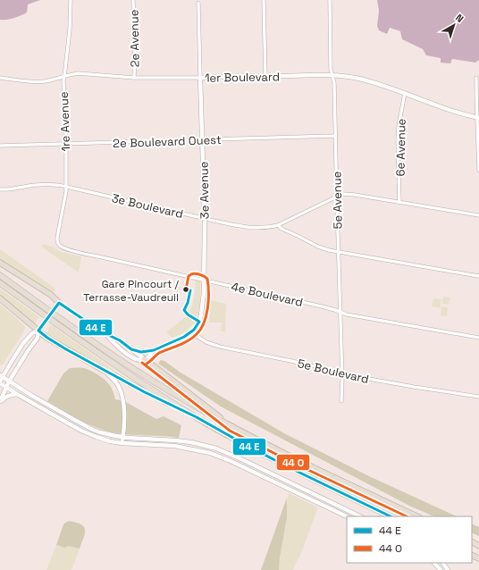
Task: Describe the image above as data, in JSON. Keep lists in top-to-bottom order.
{
  "streets": {
    "street": [
      "2e Avenue",
      "1er Boulevard",
      "1re Avenue",
      "2e Boulevard Ouest",
      "6e Avenue",
      "3e Avenue",
      "5e Avenue",
      "3e Boulevard",
      "4e Boulevard",
      "5e Boulevard"
    ]
  },
  "crossings": [
    ["2e Avenue", "1er Boulevard"],
    ["1er Boulevard", "1re Avenue"],
    ["1er Boulevard", "6e Avenue"],
    ["1er Boulevard", "3e Avenue"],
    ["1er Boulevard", "5e Avenue"],
    ["1re Avenue", "2e Boulevard Ouest"],
    ["1re Avenue", "3e Boulevard"],
    ["1re Avenue", "4e Boulevard"],
    ["2e Boulevard Ouest", "3e Avenue"],
    ["2e Boulevard Ouest", "5e Avenue"],
    ["6e Avenue", "3e Boulevard"],
    ["3e Avenue", "3e Boulevard"],
    ["3e Avenue", "4e Boulevard"],
    ["3e Avenue", "5e Boulevard"],
    ["5e Avenue", "3e Boulevard"],
    ["5e Avenue", "4e Boulevard"],
    ["5e Avenue", "5e Boulevard"]
  ],
  "places": ["Gare Pincourt / Terrasse-Vaudreuil"],
  "legend": ["44 E", "44 O"],
  "north": "top right"
}
